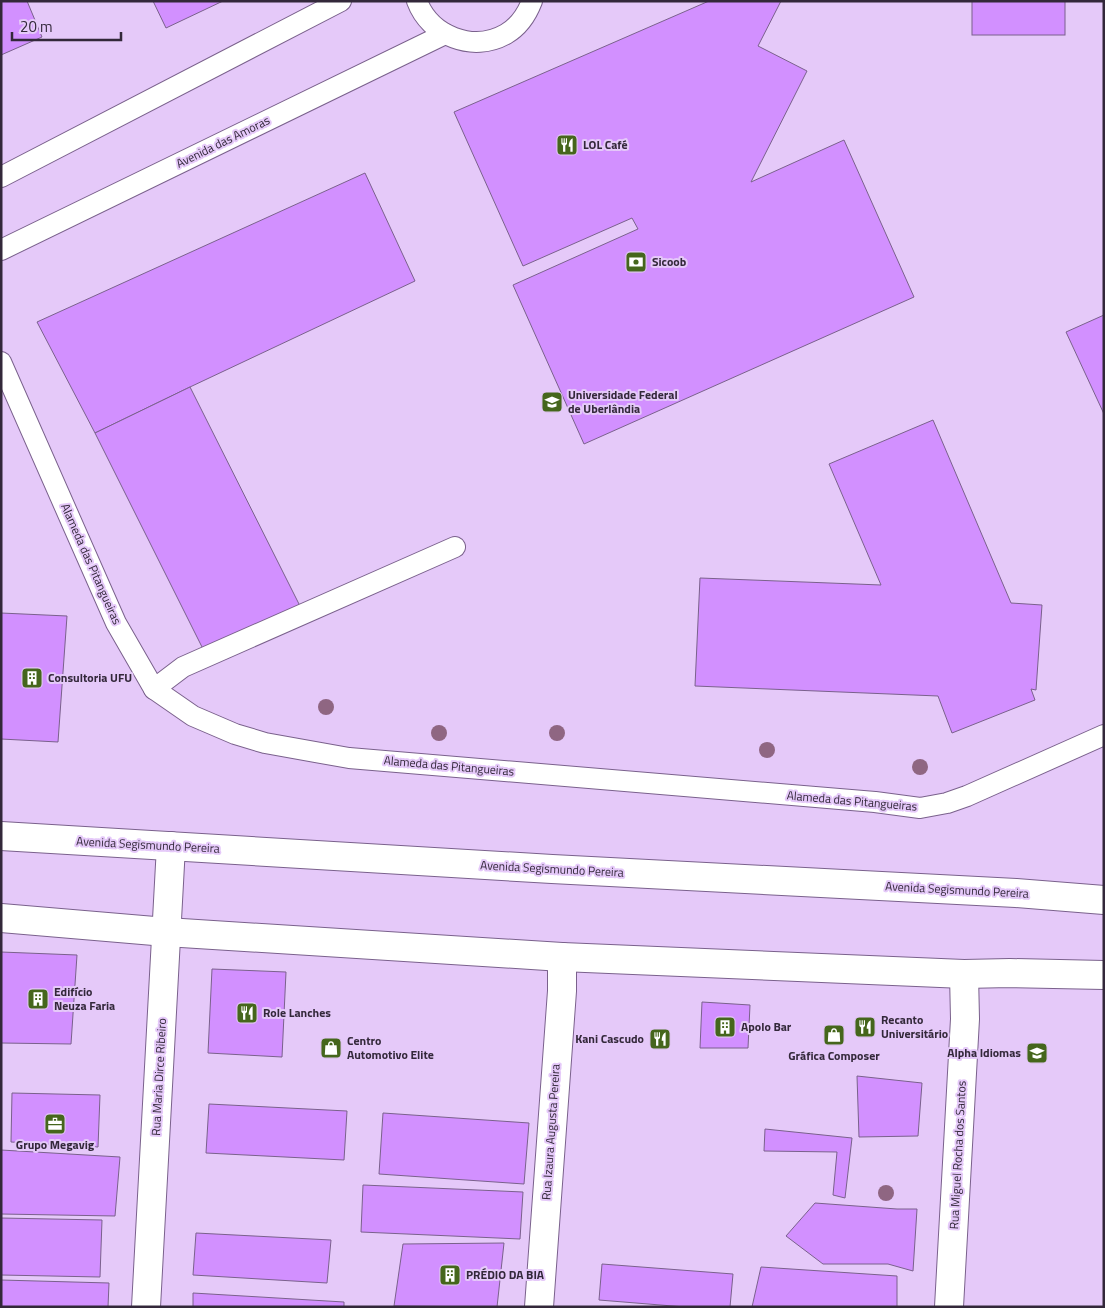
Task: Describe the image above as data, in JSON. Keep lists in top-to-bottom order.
{
  "streets": {
    "main road": [
      "Avenida Segismundo Pereira",
      "Rua Maria Dirce Ribeiro",
      "Rua Izaura Augusta Pereira",
      "Rua Miguel Rocha dos Santos"
    ],
    "lane": ["Avenida das Amoras", "Alameda das Pitangueiras"]
  },
  "crossings": [
    ["Avenida Segismundo Pereira", "Rua Maria Dirce Ribeiro"]
  ],
  "places": {
    "restaurant": [
      "LOL Café",
      "Role Lanches",
      "Recanto Universitário",
      "Kani Cascudo"
    ],
    "bank": ["Sicoob"],
    "school or university": ["Universidade Federal de Uberlândia", "Alpha Idiomas"],
    "building": [
      "Consultoria UFU",
      "Edifício Neuza Faria",
      "Apolo Bar",
      "PRÉDIO DA BIA"
    ],
    "shop": ["Gráfica Composer", "Centro Automotivo Elite"],
    "office": ["Grupo Megavig"]
  },
  "scale_bar": "20 m"
}
